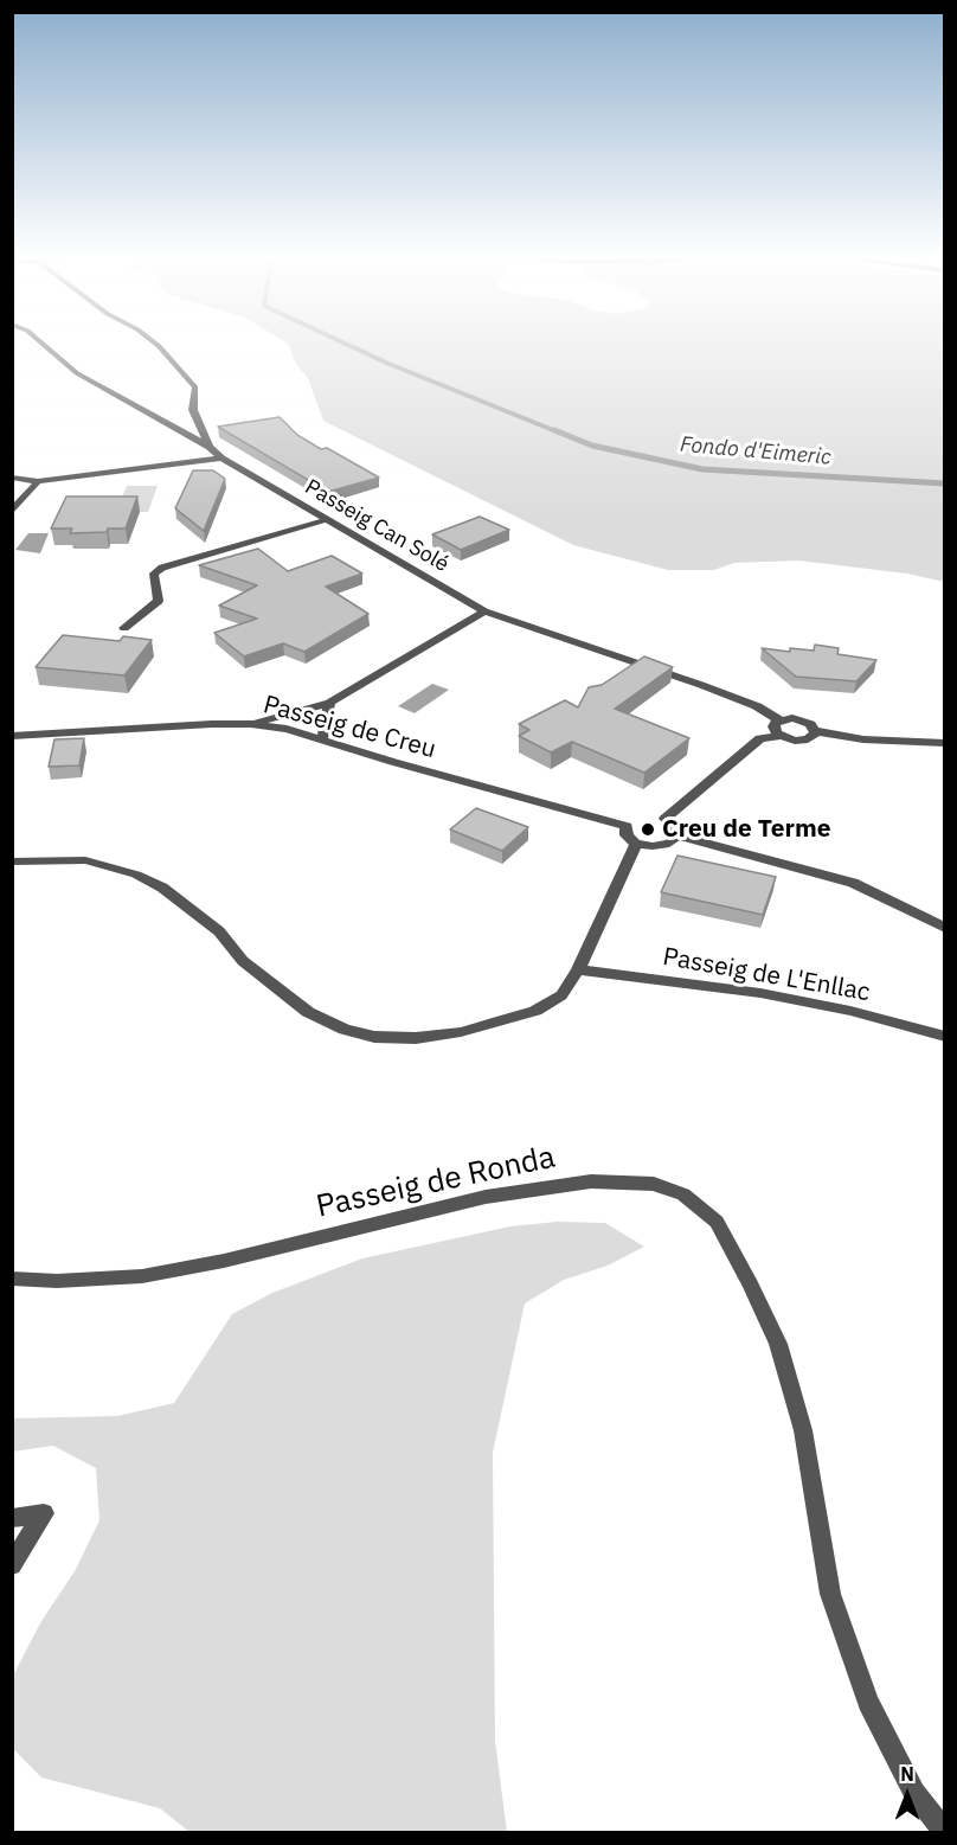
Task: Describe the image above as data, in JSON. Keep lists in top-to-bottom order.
{
  "streets": {
    "street": [
      "Passeig Can Solé",
      "Passeig de Creu",
      "Passeig de L'Enllac",
      "Passeig de Ronda"
    ]
  },
  "water": ["Fondo d'Eimeric"],
  "places": ["Creu de Terme"],
  "north": "top"
}
